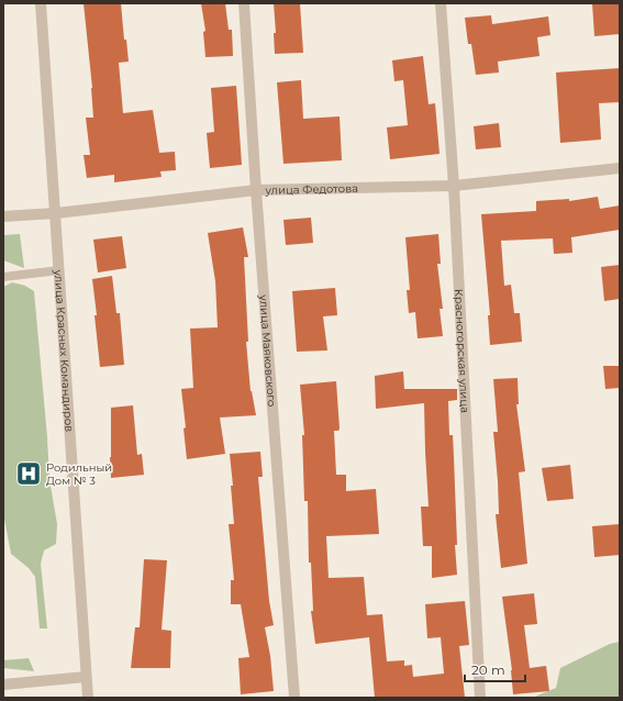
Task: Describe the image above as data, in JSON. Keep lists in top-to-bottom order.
{
  "streets": {
    "street": [
      "улица Федотова",
      "улица Красных Командиров",
      "улица Маяковского",
      "Красногорская улица"
    ]
  },
  "crossings": [
    ["улица Федотова", "улица Красных Командиров"],
    ["улица Федотова", "улица Маяковского"],
    ["улица Федотова", "Красногорская улица"]
  ],
  "places": {
    "hospital": ["Родильный Дом № 3"]
  },
  "scale_bar": "20 m"
}
